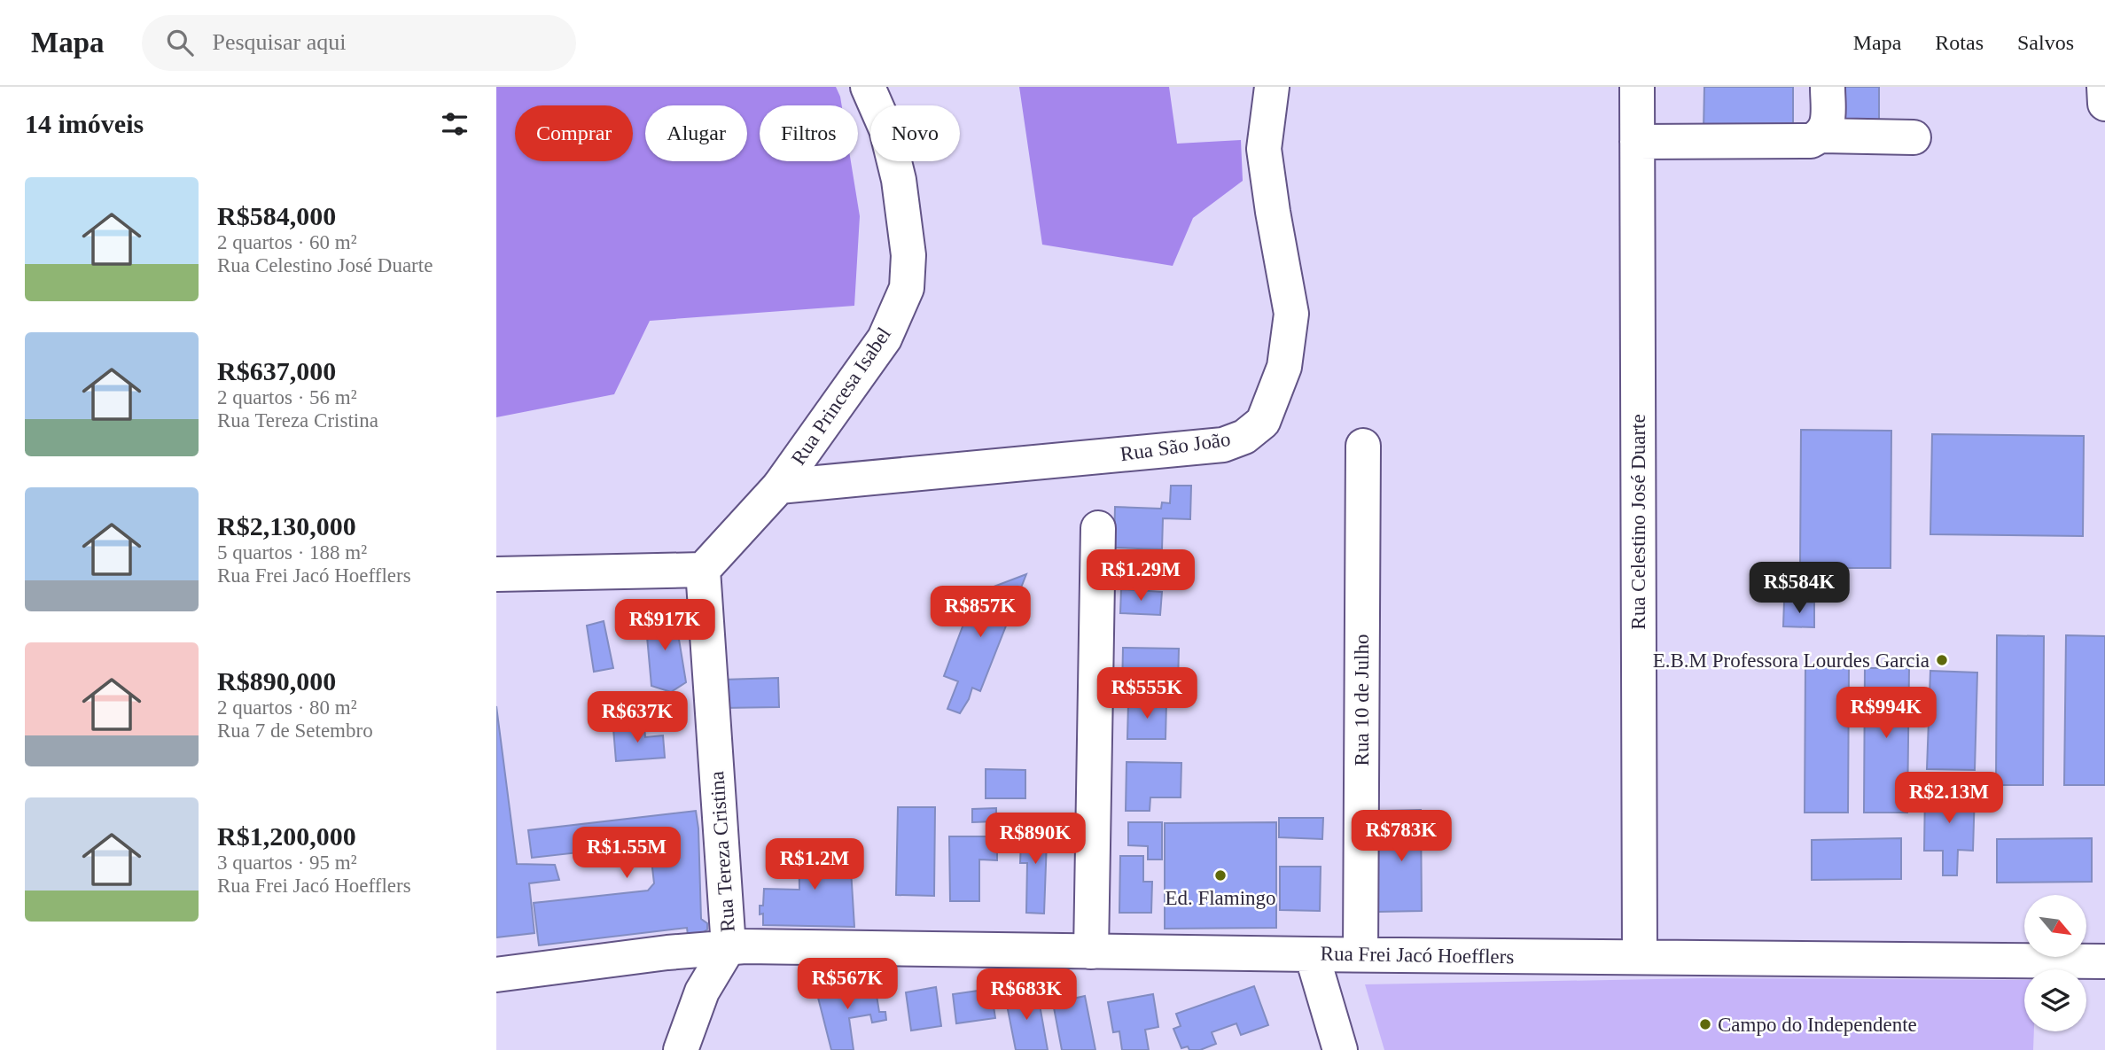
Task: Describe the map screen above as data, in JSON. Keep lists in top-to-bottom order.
{
  "streets": {
    "street": [
      "Rua Princesa Isabel",
      "Rua São João",
      "Rua Celestino José Duarte",
      "Rua 10 de Julho",
      "Rua Tereza Cristina",
      "Rua Frei Jacó Hoefflers"
    ]
  },
  "crossings": [
    ["Rua Princesa Isabel", "Rua São João"],
    ["Rua Princesa Isabel", "Rua Tereza Cristina"],
    ["Rua Celestino José Duarte", "Rua Frei Jacó Hoefflers"],
    ["Rua 10 de Julho", "Rua Frei Jacó Hoefflers"],
    ["Rua Tereza Cristina", "Rua Frei Jacó Hoefflers"]
  ],
  "places": ["E.B.M Professora Lourdes Garcia", "Ed. Flamingo", "Campo do Independente"],
  "north": "bottom right",
  "page": {
    "header": "Mapa",
    "search": "Pesquisar aqui",
    "nav": ["Mapa", "Rotas", "Salvos"],
    "heading": "14 imóveis",
    "chip": [
      "Comprar",
      "Alugar",
      "Filtros",
      "Novo"
    ],
    "list": [
      {
        "name": "R$584,000",
        "note": "2 quartos · 60 m² · Rua Celestino José Duarte"
      },
      {
        "name": "R$637,000",
        "note": "2 quartos · 56 m² · Rua Tereza Cristina"
      },
      {
        "name": "R$2,130,000",
        "note": "5 quartos · 188 m² · Rua Frei Jacó Hoefflers"
      },
      {
        "name": "R$890,000",
        "note": "2 quartos · 80 m² · Rua 7 de Setembro"
      },
      {
        "name": "R$1,200,000",
        "note": "3 quartos · 95 m² · Rua Frei Jacó Hoefflers"
      }
    ],
    "price": [
      "R$1.29M",
      "R$584K",
      "R$857K",
      "R$917K",
      "R$555K",
      "R$994K",
      "R$637K",
      "R$2.13M",
      "R$783K",
      "R$890K",
      "R$1.55M",
      "R$1.2M",
      "R$567K",
      "R$683K"
    ]
  }
}
